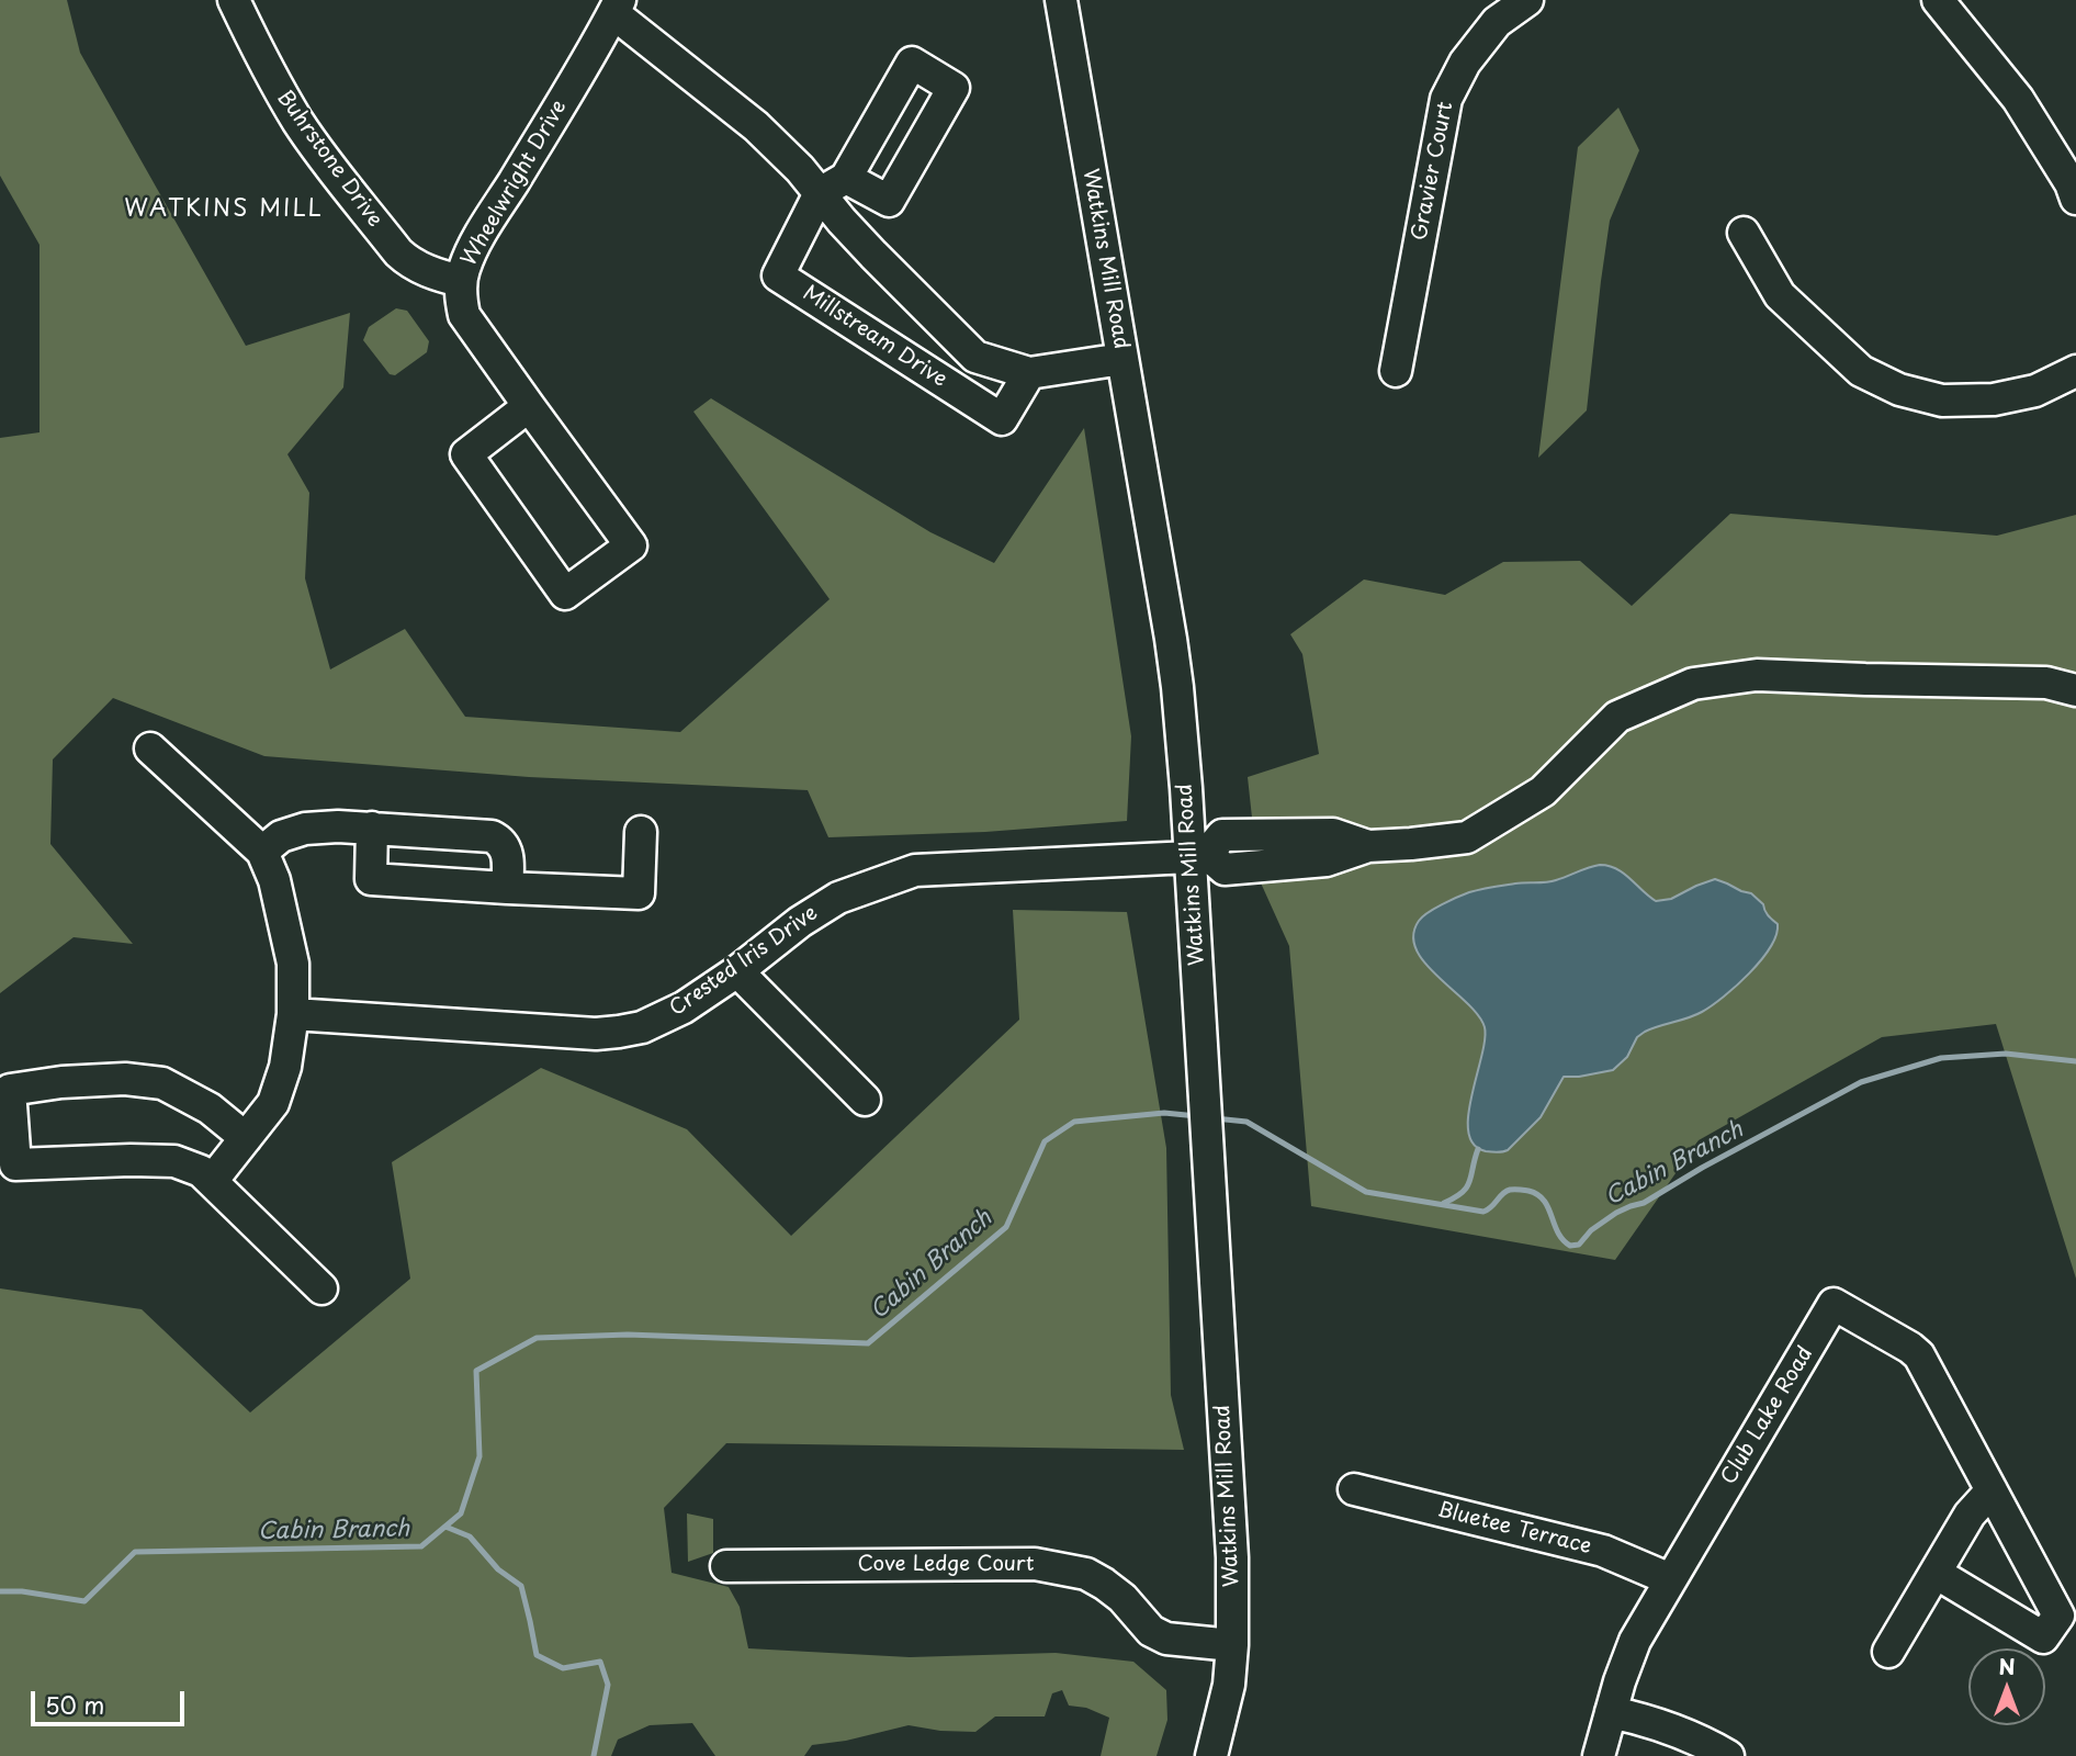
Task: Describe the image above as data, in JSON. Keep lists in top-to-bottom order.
{
  "streets": {
    "street": [
      "Buhrstone Drive",
      "Gravier Court",
      "Wheelwright Drive",
      "Watkins Mill Road",
      "Millstream Drive",
      "Crested Iris Drive",
      "Club Lake Road",
      "Bluetee Terrace",
      "Cove Ledge Court"
    ]
  },
  "crossings": [
    ["Buhrstone Drive", "Wheelwright Drive"],
    ["Wheelwright Drive", "Millstream Drive"],
    ["Watkins Mill Road", "Millstream Drive"],
    ["Watkins Mill Road", "Crested Iris Drive"],
    ["Watkins Mill Road", "Cove Ledge Court"],
    ["Club Lake Road", "Bluetee Terrace"]
  ],
  "districts": ["WATKINS MILL"],
  "water": ["Cabin Branch"],
  "scale_bar": "50 m",
  "north": "top"
}
